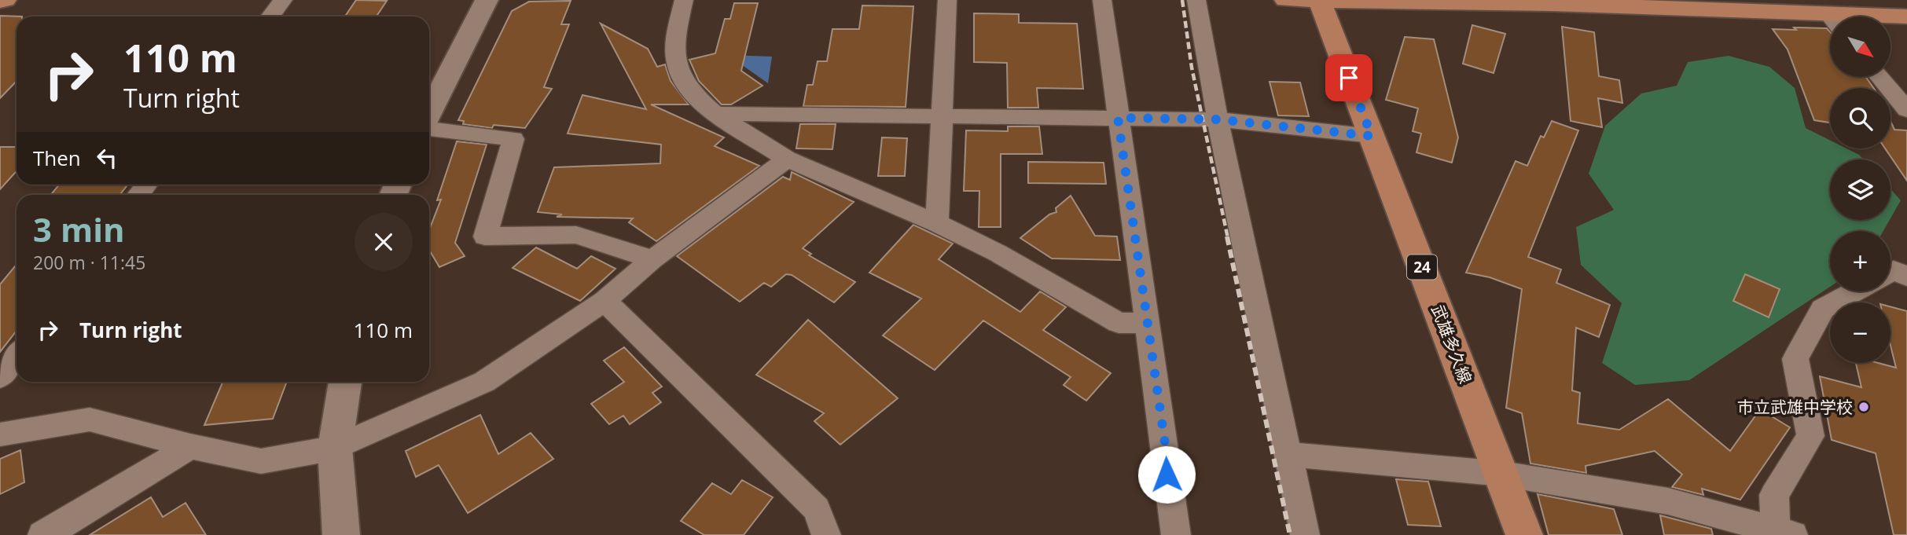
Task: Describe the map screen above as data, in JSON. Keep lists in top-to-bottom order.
{
  "streets": {
    "main road": ["24", "武雄多久線"]
  },
  "places": ["市立武雄中学校"],
  "north": "bottom right",
  "page": {
    "map_buttons": ["+", "−"],
    "turn": ["110 m", "Turn right"],
    "then": "Then",
    "heading": ["3 min", "200 m · 11:45"],
    "list": [
      {
        "name": "Turn right",
        "value": "110 m"
      }
    ]
  }
}
